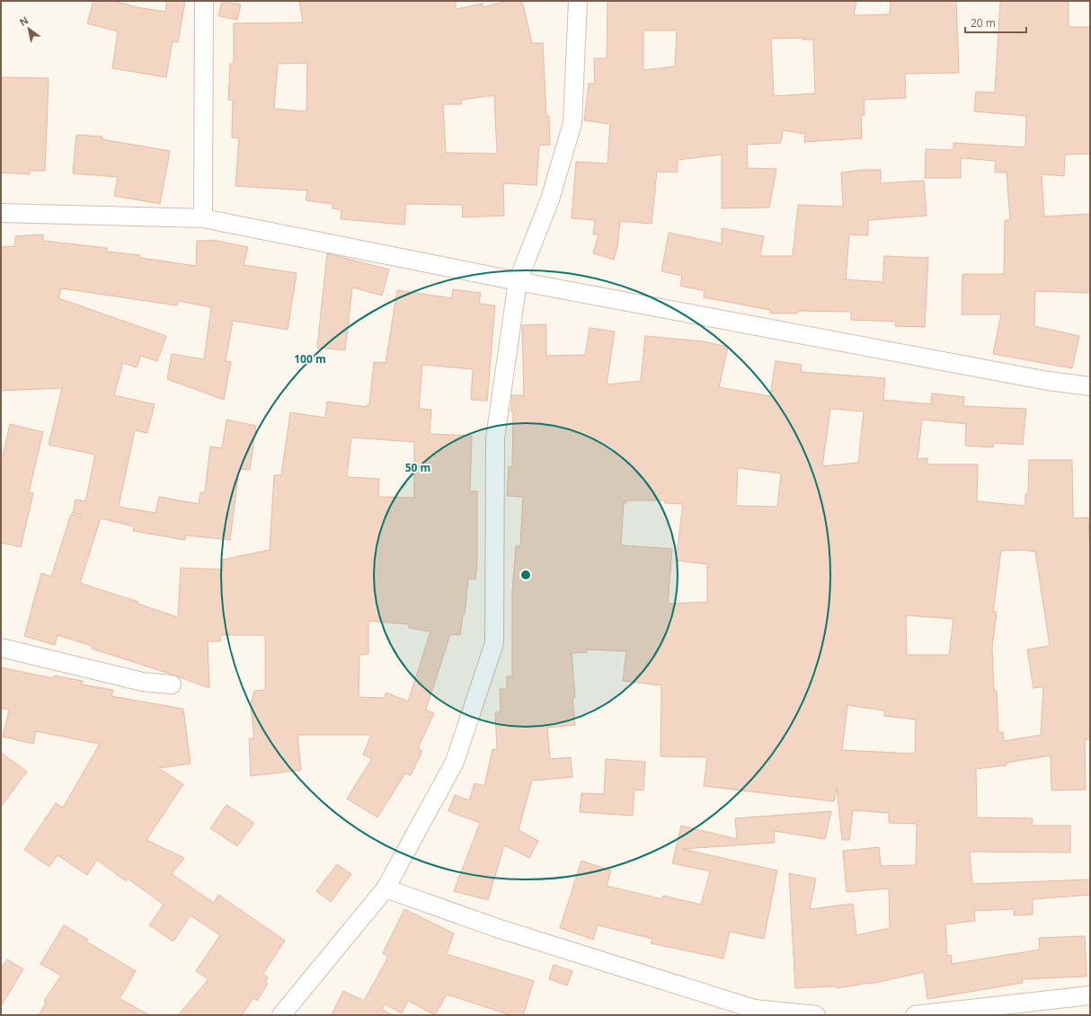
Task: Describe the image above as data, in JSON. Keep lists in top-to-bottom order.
{
  "scale_bar": "20 m",
  "north": "top left",
  "rings": ["100 m", "50 m"]
}
